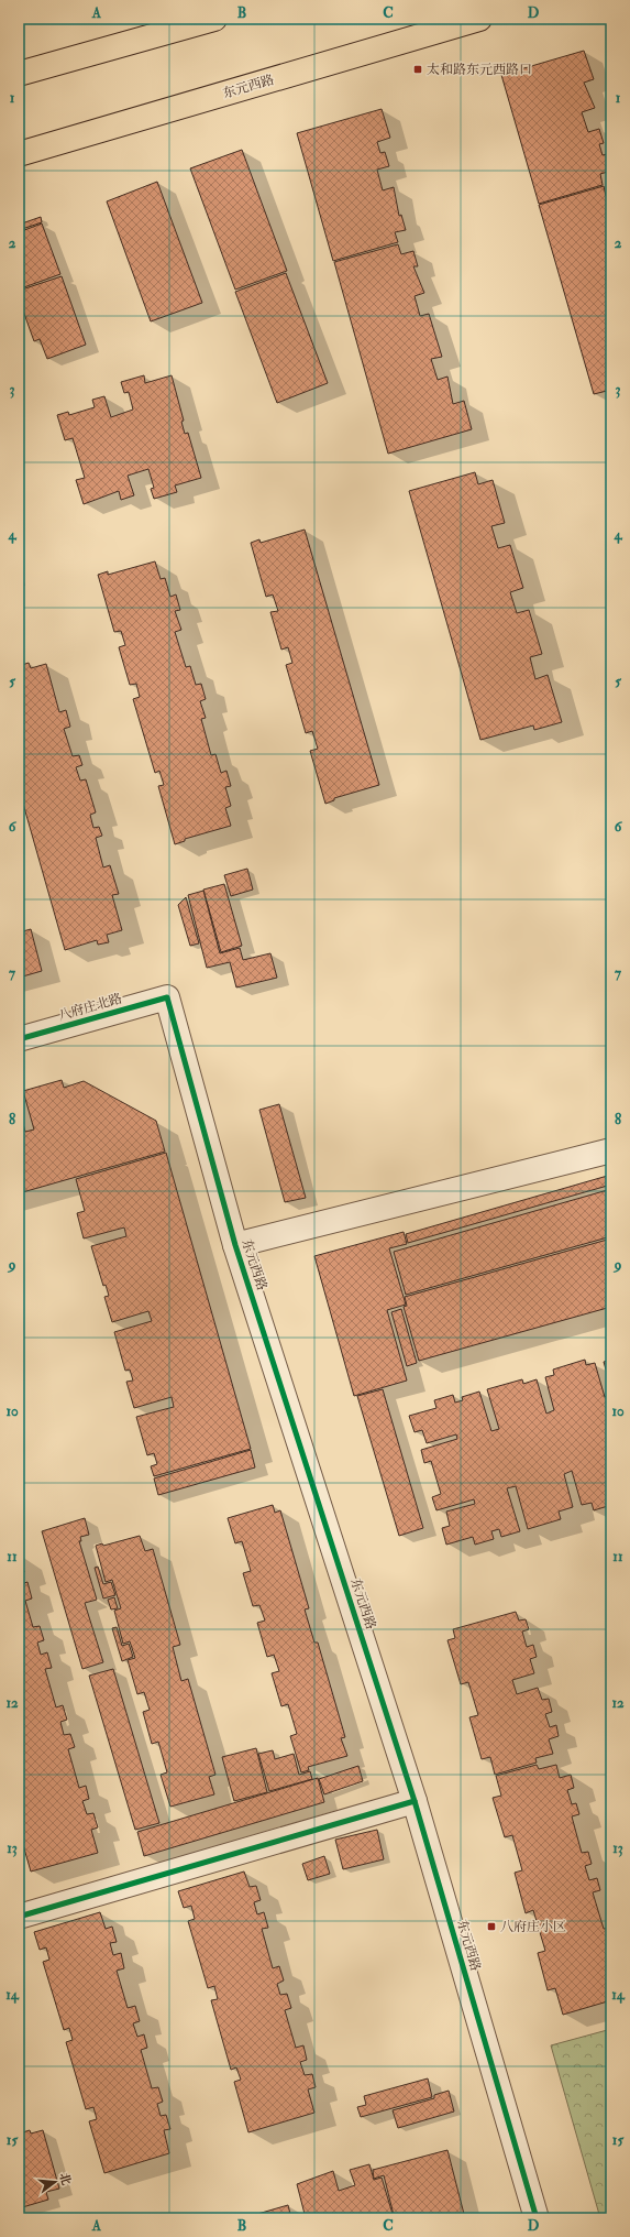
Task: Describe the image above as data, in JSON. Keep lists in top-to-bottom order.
{
  "streets": {
    "main road": ["东元西路"],
    "street": ["八府庄北路"]
  },
  "crossings": [
    ["东元西路", "八府庄北路"]
  ],
  "places": {
    "transit": ["太和路东元西路口", "八府庄小区"]
  },
  "north": "right",
  "grid": {
    "columns": [
      "A",
      "B",
      "C",
      "D"
    ],
    "rows": [
      "1",
      "2",
      "3",
      "4",
      "5",
      "6",
      "7",
      "8",
      "9",
      "10",
      "11",
      "12",
      "13",
      "14",
      "15"
    ]
  }
}
